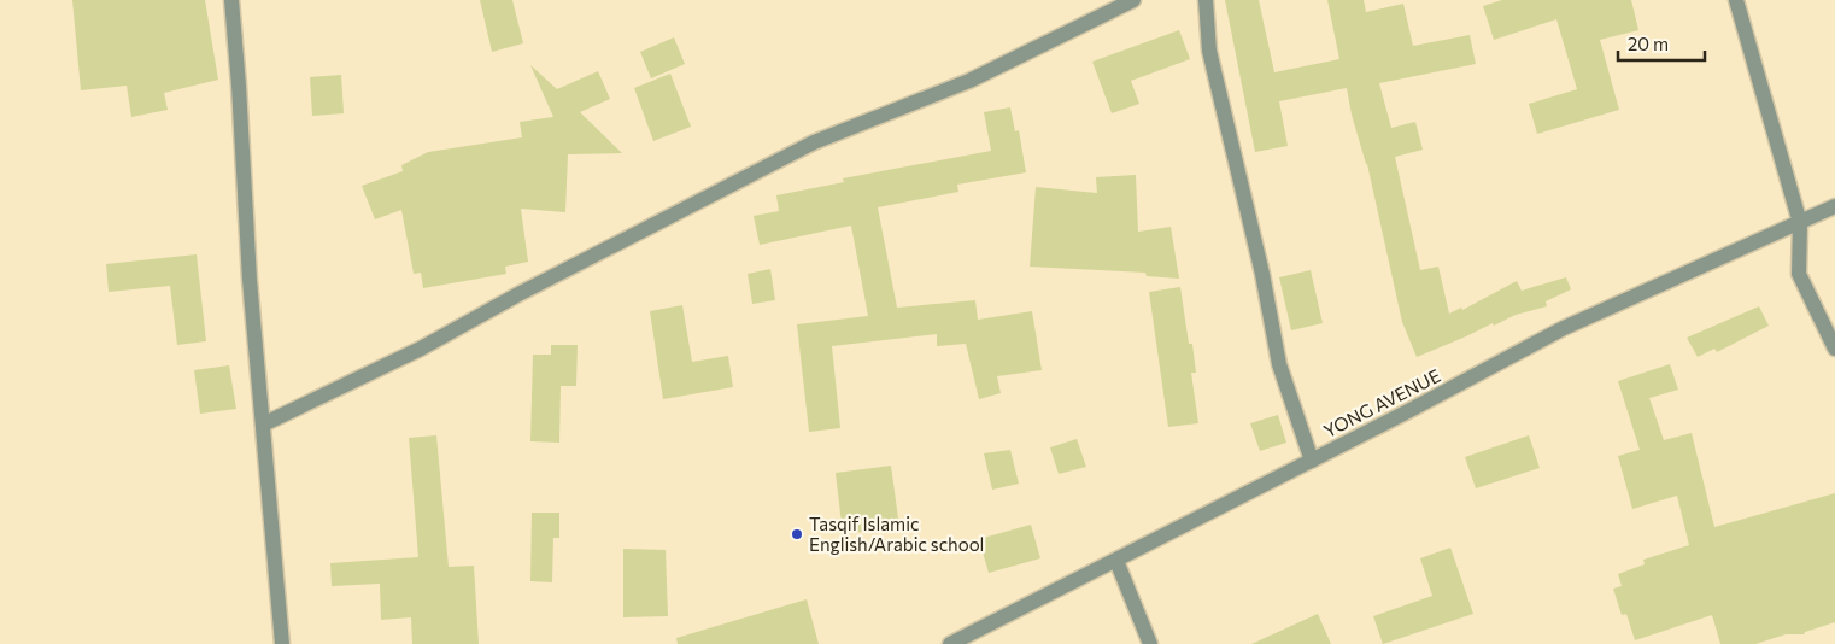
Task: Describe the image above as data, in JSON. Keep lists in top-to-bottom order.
{
  "streets": {
    "street": ["YONG AVENUE"]
  },
  "places": ["Tasqif Islamic English/Arabic school"],
  "scale_bar": "20 m"
}
